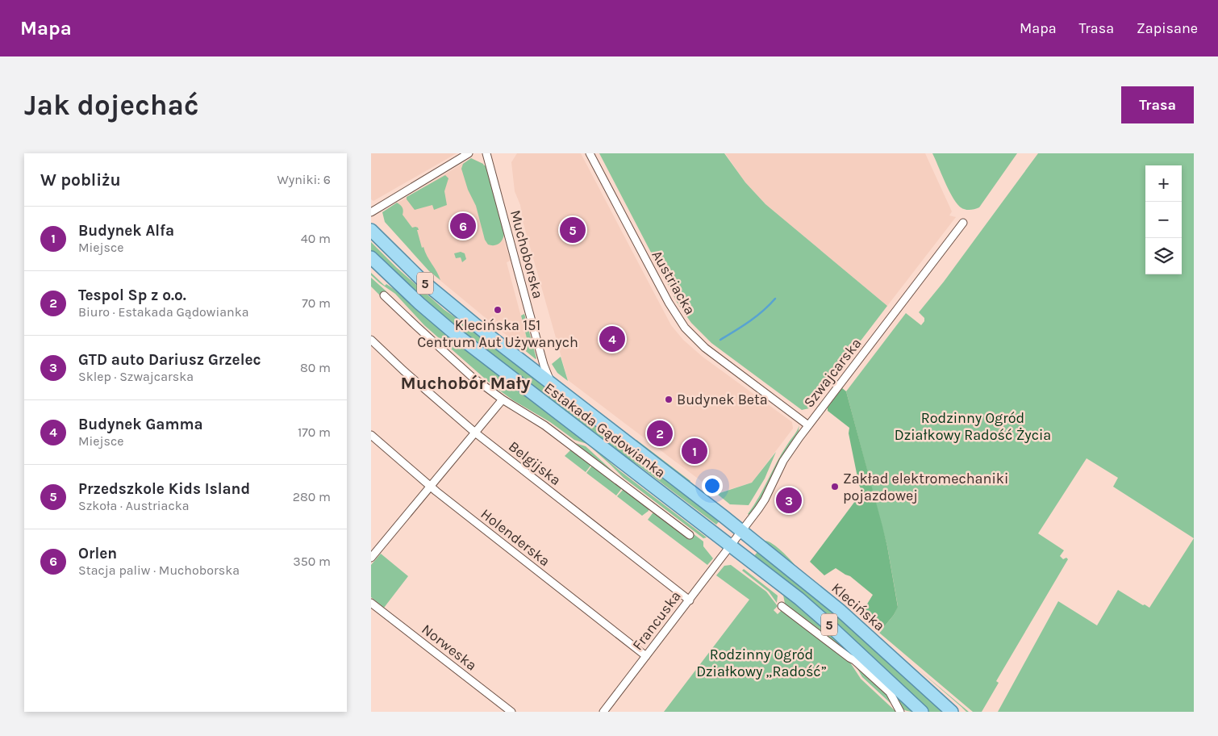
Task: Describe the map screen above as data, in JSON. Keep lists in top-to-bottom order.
{
  "streets": {
    "main road": ["5", "Estakada Gądowianka", "Klecińska"],
    "street": [
      "Muchoborska",
      "Austriacka",
      "Szwajcarska",
      "Belgijska",
      "Holenderska",
      "Francuska",
      "Norweska"
    ]
  },
  "crossings": [
    ["Muchoborska", "Estakada Gądowianka"],
    ["Austriacka", "Szwajcarska"],
    ["5", "Szwajcarska"],
    ["5", "Estakada Gądowianka"],
    ["5", "Francuska"],
    ["Szwajcarska", "Estakada Gądowianka"],
    ["Szwajcarska", "Klecińska"],
    ["Szwajcarska", "Francuska"],
    ["Estakada Gądowianka", "Klecińska"],
    ["Estakada Gądowianka", "Francuska"],
    ["Belgijska", "Francuska"],
    ["Holenderska", "Francuska"]
  ],
  "districts": ["Muchobór Mały"],
  "parks": ["Rodzinny Ogród Działkowy Radość Życia", "Rodzinny Ogród Działkowy „Radość”"],
  "places": ["Klecińska 151 Centrum Aut Używanych", "Budynek Beta", "Zakład elektromechaniki pojazdowej"],
  "page": {
    "header": "Mapa",
    "nav": ["Mapa", "Trasa", "Zapisane"],
    "buttons": "Trasa",
    "title": "Jak dojechać",
    "heading": ["W pobliżu", "Wyniki: 6"],
    "map_buttons": ["+", "−"],
    "list": [
      {
        "mark": "1",
        "name": "Budynek Alfa",
        "note": "Miejsce",
        "value": "40 m"
      },
      {
        "mark": "2",
        "name": "Tespol Sp z o.o.",
        "note": "Biuro · Estakada Gądowianka",
        "value": "70 m"
      },
      {
        "mark": "3",
        "name": "GTD auto Dariusz Grzelec",
        "note": "Sklep · Szwajcarska",
        "value": "80 m"
      },
      {
        "mark": "4",
        "name": "Budynek Gamma",
        "note": "Miejsce",
        "value": "170 m"
      },
      {
        "mark": "5",
        "name": "Przedszkole Kids Island",
        "note": "Szkoła · Austriacka",
        "value": "280 m"
      },
      {
        "mark": "6",
        "name": "Orlen",
        "note": "Stacja paliw · Muchoborska",
        "value": "350 m"
      }
    ],
    "pins": [
      "6",
      "5",
      "4",
      "2",
      "1",
      "3"
    ]
  }
}
